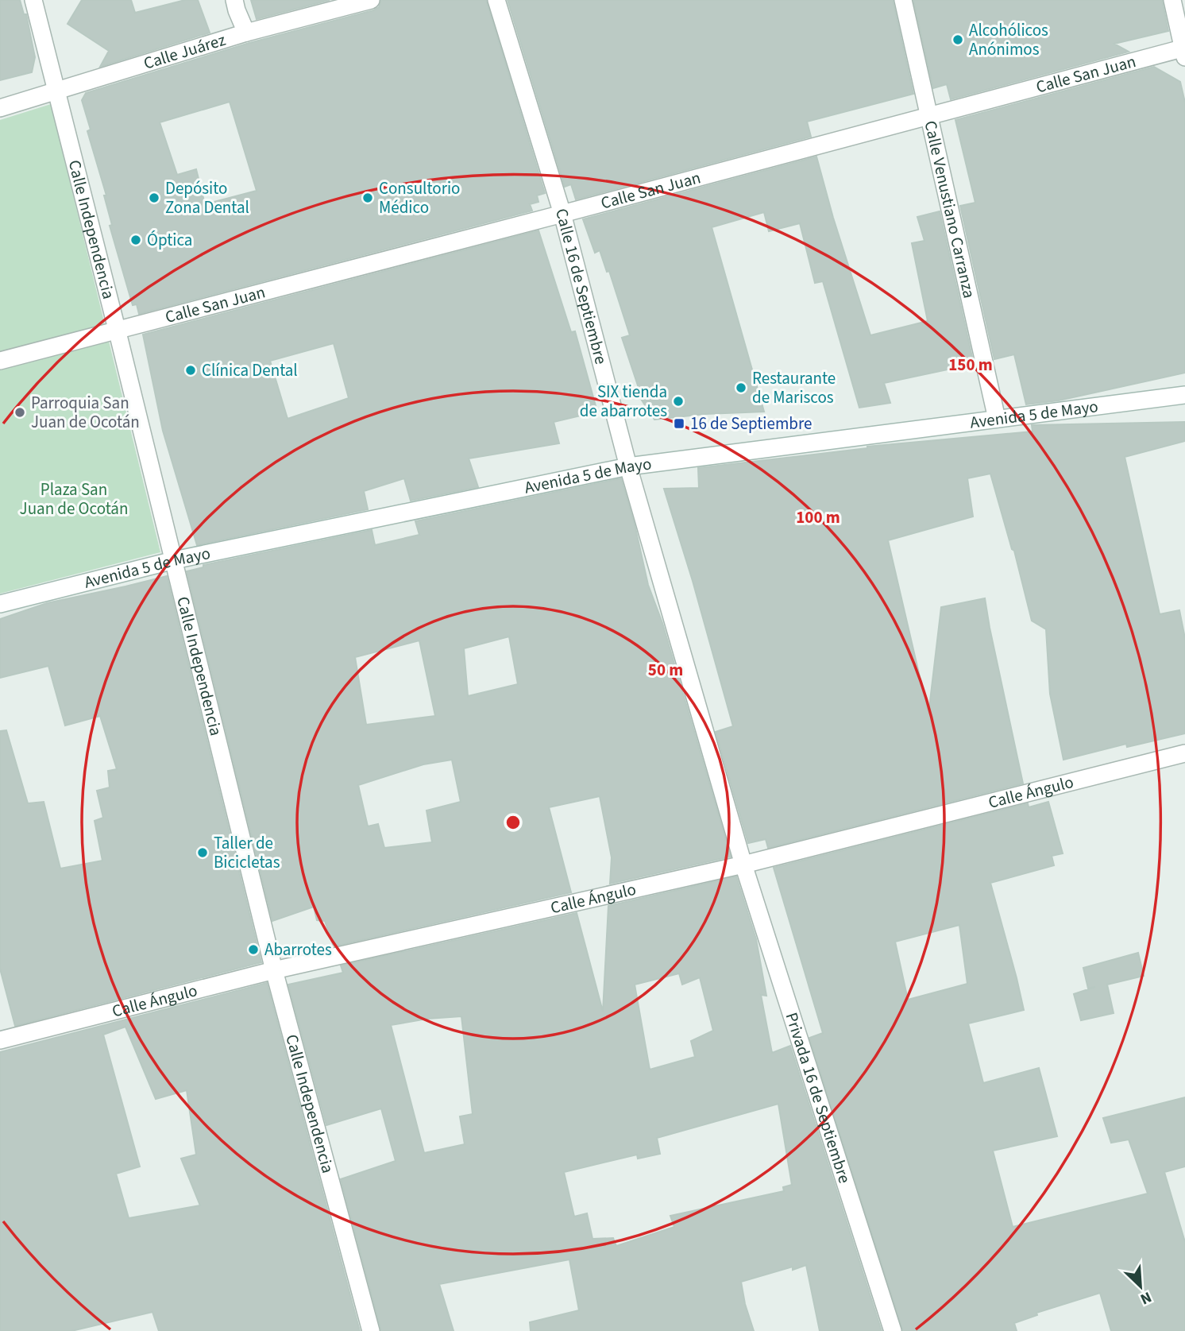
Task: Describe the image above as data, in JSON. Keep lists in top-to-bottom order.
{
  "streets": {
    "street": [
      "Calle Juárez",
      "Calle San Juan",
      "Calle Venustiano Carranza",
      "Calle Independencia",
      "Calle 16 de Septiembre",
      "Avenida 5 de Mayo",
      "Calle Ángulo",
      "Privada 16 de Septiembre"
    ]
  },
  "crossings": [
    ["Calle Juárez", "Calle Independencia"],
    ["Calle San Juan", "Calle Venustiano Carranza"],
    ["Calle San Juan", "Calle Independencia"],
    ["Calle San Juan", "Calle 16 de Septiembre"],
    ["Calle Venustiano Carranza", "Avenida 5 de Mayo"],
    ["Calle Independencia", "Avenida 5 de Mayo"],
    ["Calle Independencia", "Calle Ángulo"],
    ["Calle 16 de Septiembre", "Avenida 5 de Mayo"],
    ["Calle 16 de Septiembre", "Calle Ángulo"],
    ["Calle 16 de Septiembre", "Privada 16 de Septiembre"],
    ["Calle Ángulo", "Privada 16 de Septiembre"]
  ],
  "parks": ["Plaza San Juan de Ocotán"],
  "places": {
    "other": [
      "Alcohólicos Anónimos",
      "Depósito Zona Dental",
      "Consultorio Médico",
      "Óptica",
      "Clínica Dental",
      "Restaurante de Mariscos",
      "SIX tienda de abarrotes",
      "Parroquia San Juan de Ocotán",
      "Taller de Bicicletas",
      "Abarrotes"
    ],
    "transit": ["16 de Septiembre"]
  },
  "north": "bottom right",
  "rings": ["150 m", "100 m", "50 m"]
}
